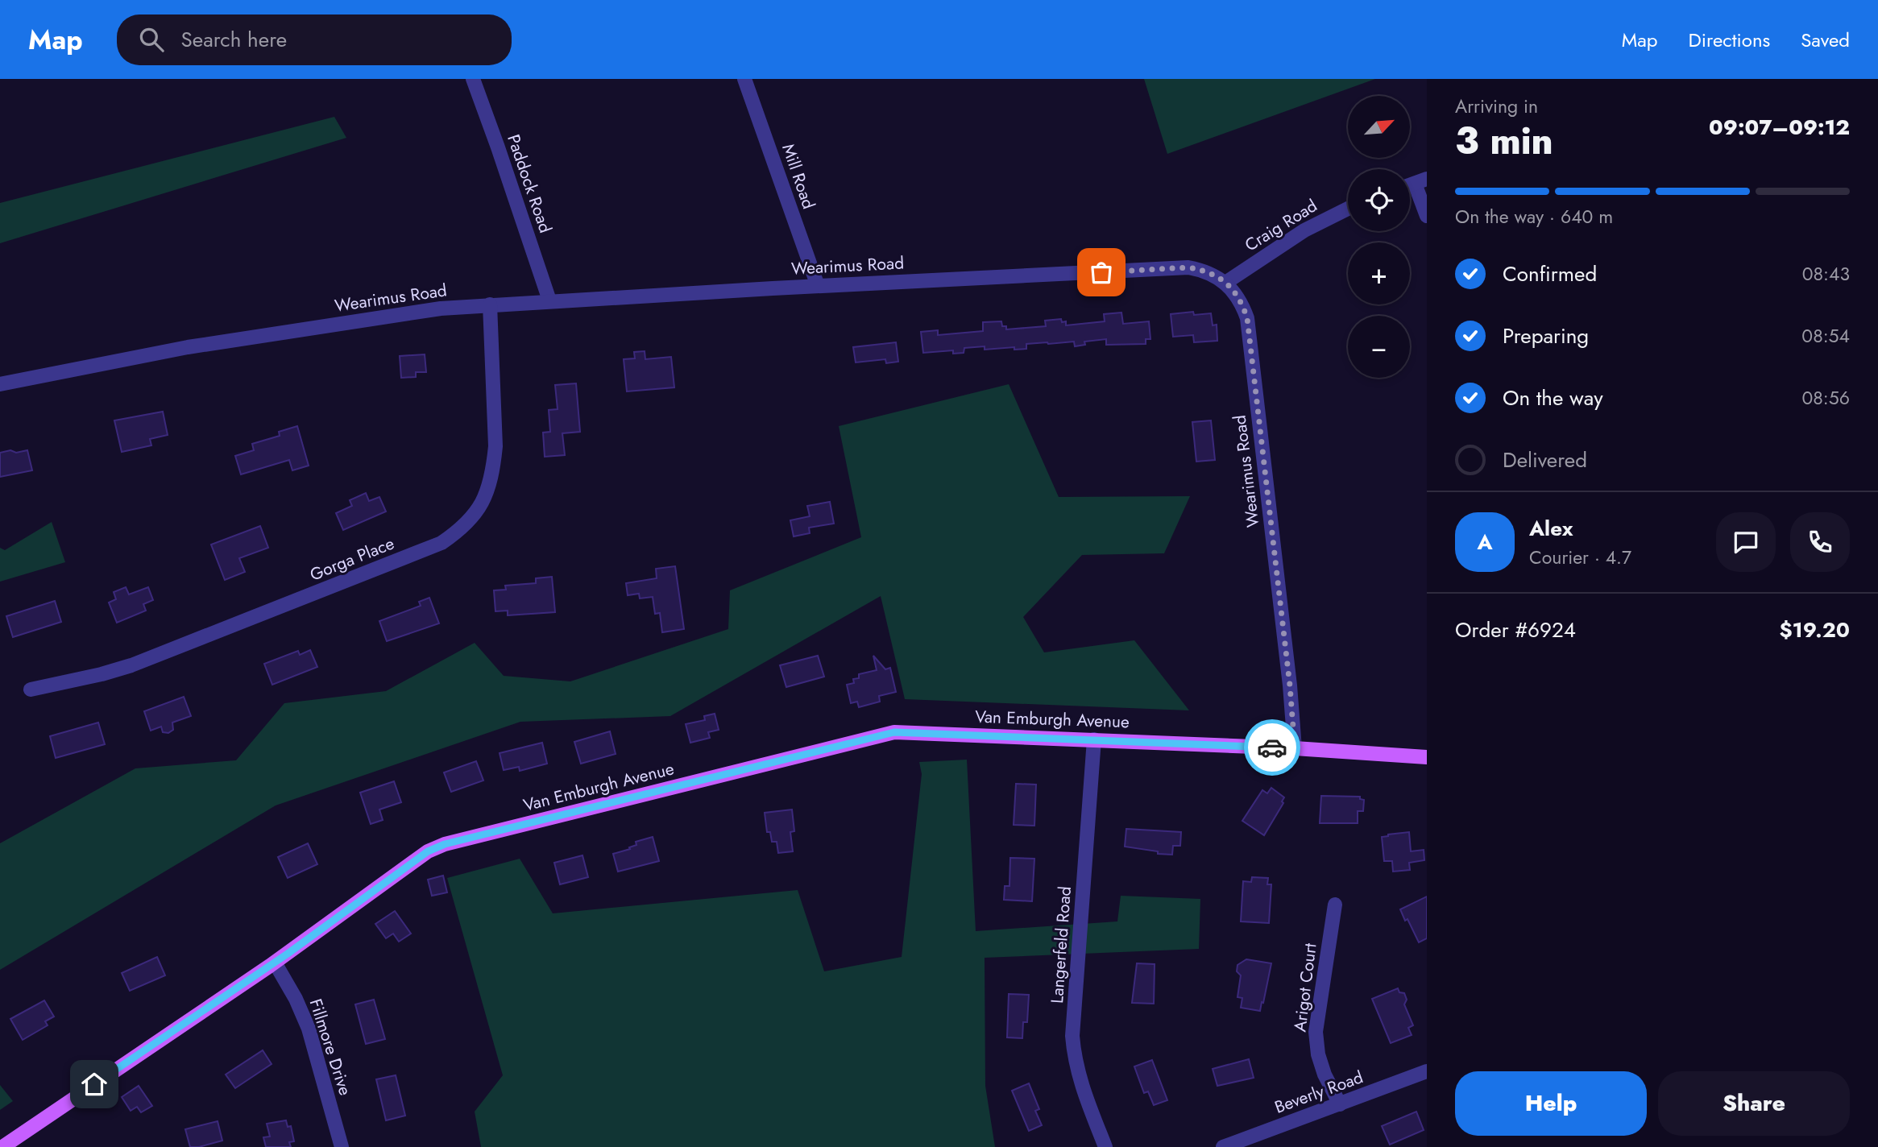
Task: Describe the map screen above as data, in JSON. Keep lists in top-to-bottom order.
{
  "streets": {
    "main road": ["Van Emburgh Avenue"],
    "street": [
      "Mill Road",
      "Paddock Road",
      "Craig Road",
      "Wearimus Road",
      "Gorga Place",
      "Langerfeld Road",
      "Arigot Court",
      "Fillmore Drive",
      "Beverly Road"
    ]
  },
  "crossings": [
    ["Mill Road", "Wearimus Road"],
    ["Paddock Road", "Wearimus Road"],
    ["Craig Road", "Wearimus Road"],
    ["Wearimus Road", "Gorga Place"],
    ["Wearimus Road", "Van Emburgh Avenue"],
    ["Van Emburgh Avenue", "Langerfeld Road"],
    ["Van Emburgh Avenue", "Fillmore Drive"],
    ["Arigot Court", "Beverly Road"]
  ],
  "north": "top right",
  "page": {
    "header": "Map",
    "search": "Search here",
    "nav": ["Map", "Directions", "Saved"],
    "heading": ["3 min", "Arriving in", "09:07–09:12"],
    "panel": [
      "Alex",
      "Courier · 4.7",
      "Order #6924",
      "$19.20"
    ],
    "map_buttons": ["+", "−"],
    "bar": "On the way · 640 m",
    "list": [
      ["Confirmed", "08:43"],
      ["Preparing", "08:54"],
      ["On the way", "08:56"],
      "Delivered"
    ],
    "round": "A",
    "buttons": ["Help", "Share"]
  }
}
